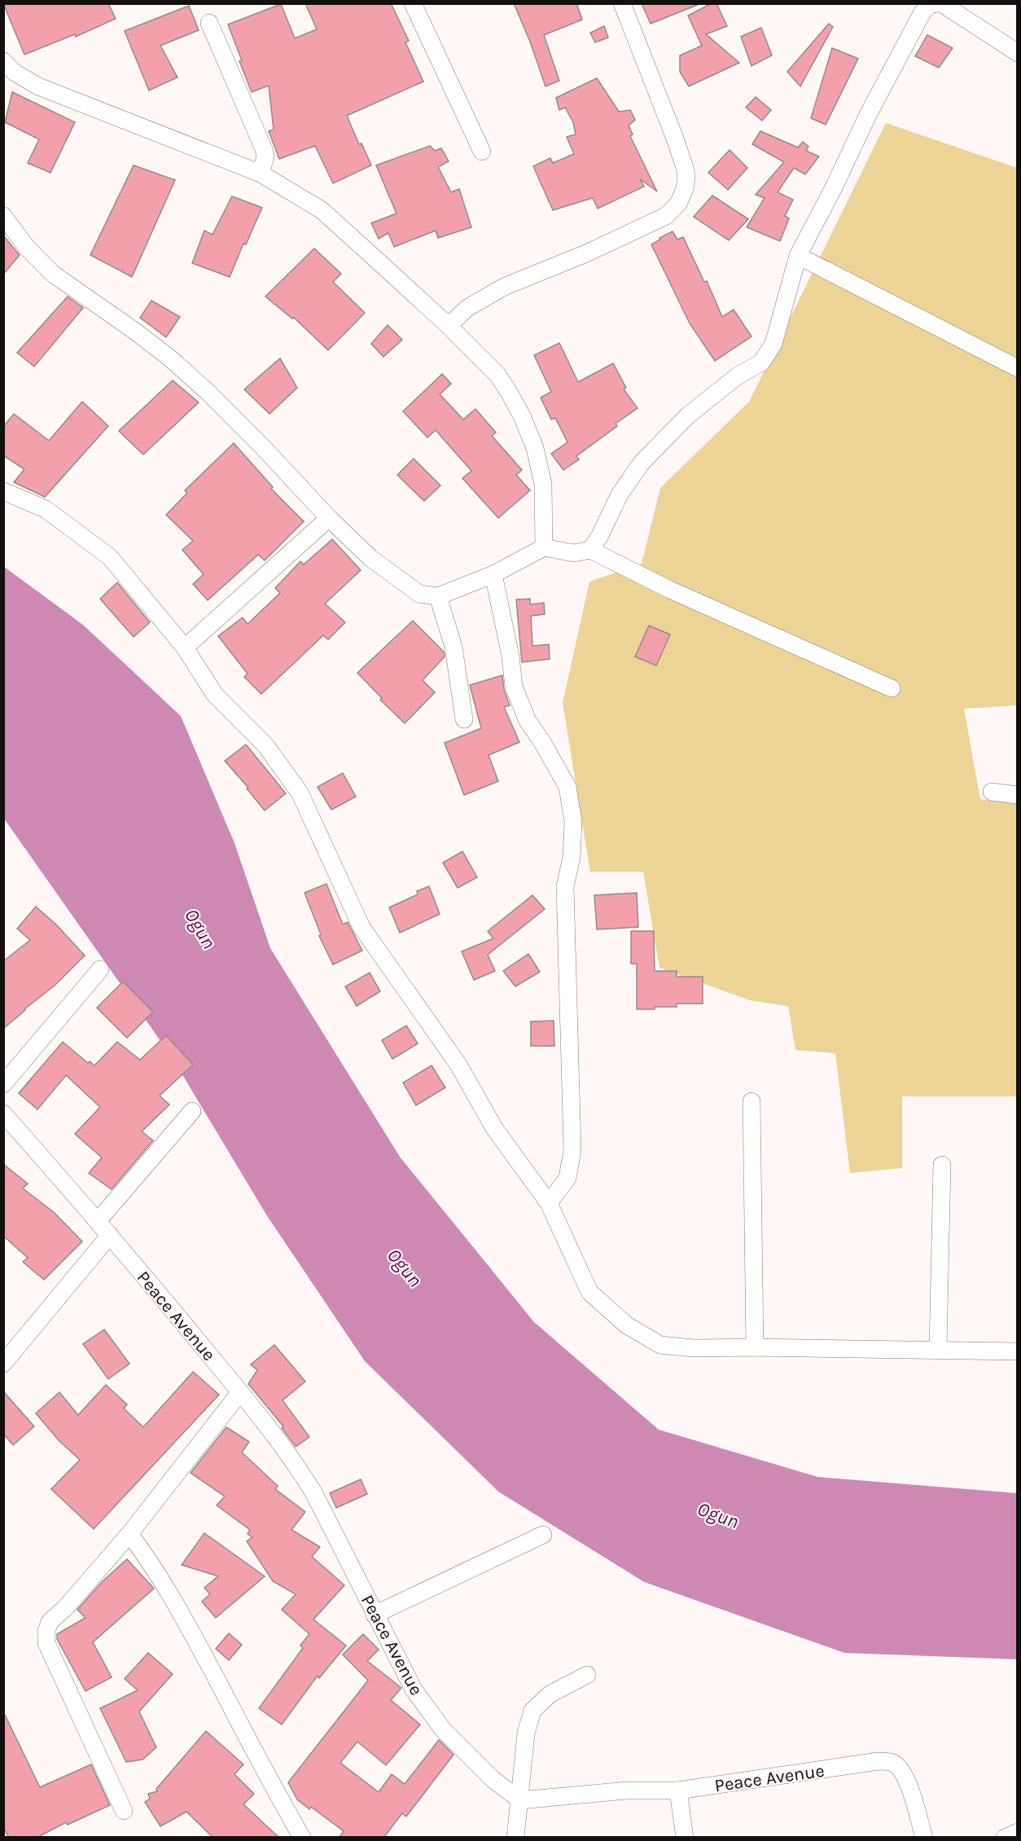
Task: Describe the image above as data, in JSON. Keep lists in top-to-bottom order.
{
  "streets": {
    "street": ["Peace Avenue"]
  },
  "water": ["Ogun"]
}
